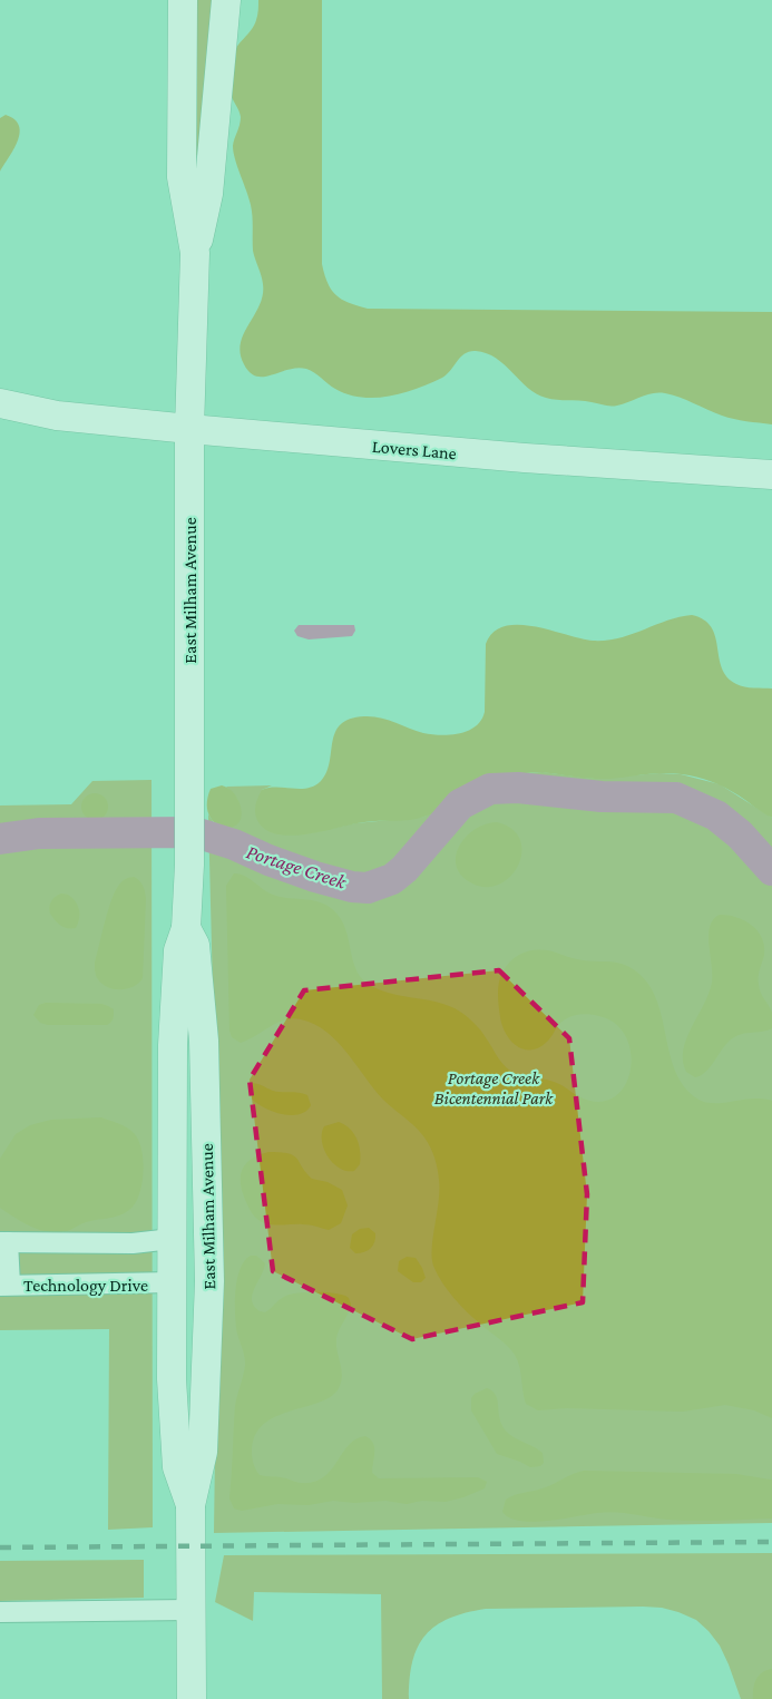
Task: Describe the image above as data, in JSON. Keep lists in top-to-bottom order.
{
  "streets": {
    "street": ["Lovers Lane", "East Milham Avenue", "Technology Drive"]
  },
  "crossings": [
    ["Lovers Lane", "East Milham Avenue"],
    ["East Milham Avenue", "Technology Drive"]
  ],
  "water": ["Portage Creek"],
  "parks": ["Portage Creek Bicentennial Park"]
}
